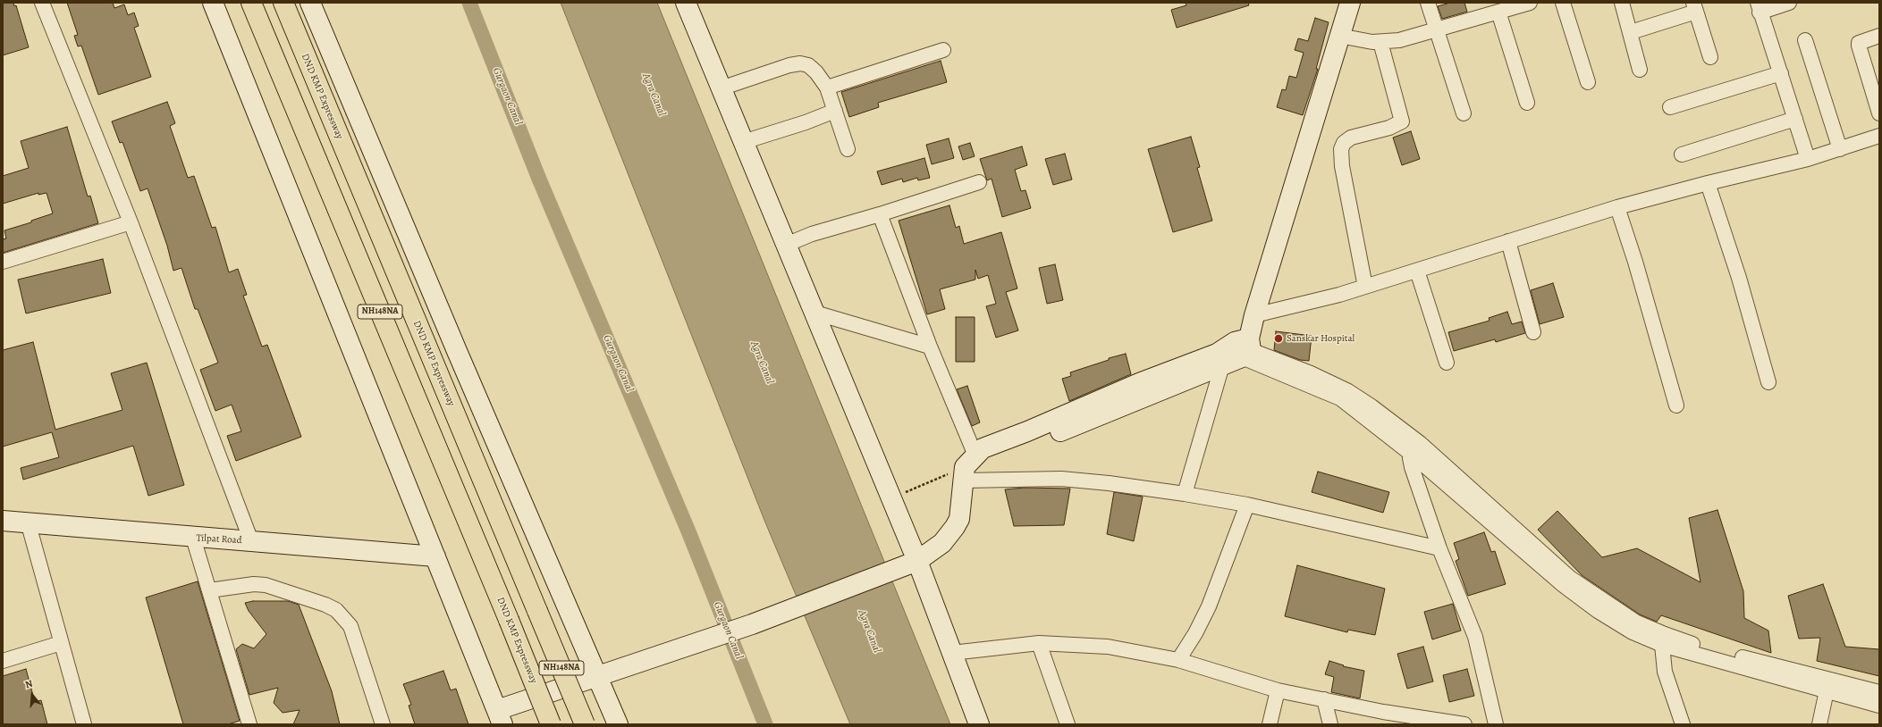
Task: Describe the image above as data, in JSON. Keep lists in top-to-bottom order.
{
  "streets": {
    "highway": ["DND KMP Expressway", "NH148NA"],
    "street": ["Tilpat Road"]
  },
  "water": ["Agra Canal", "Gurgaon Canal"],
  "places": ["Sanskar Hospital"],
  "north": "top"
}
